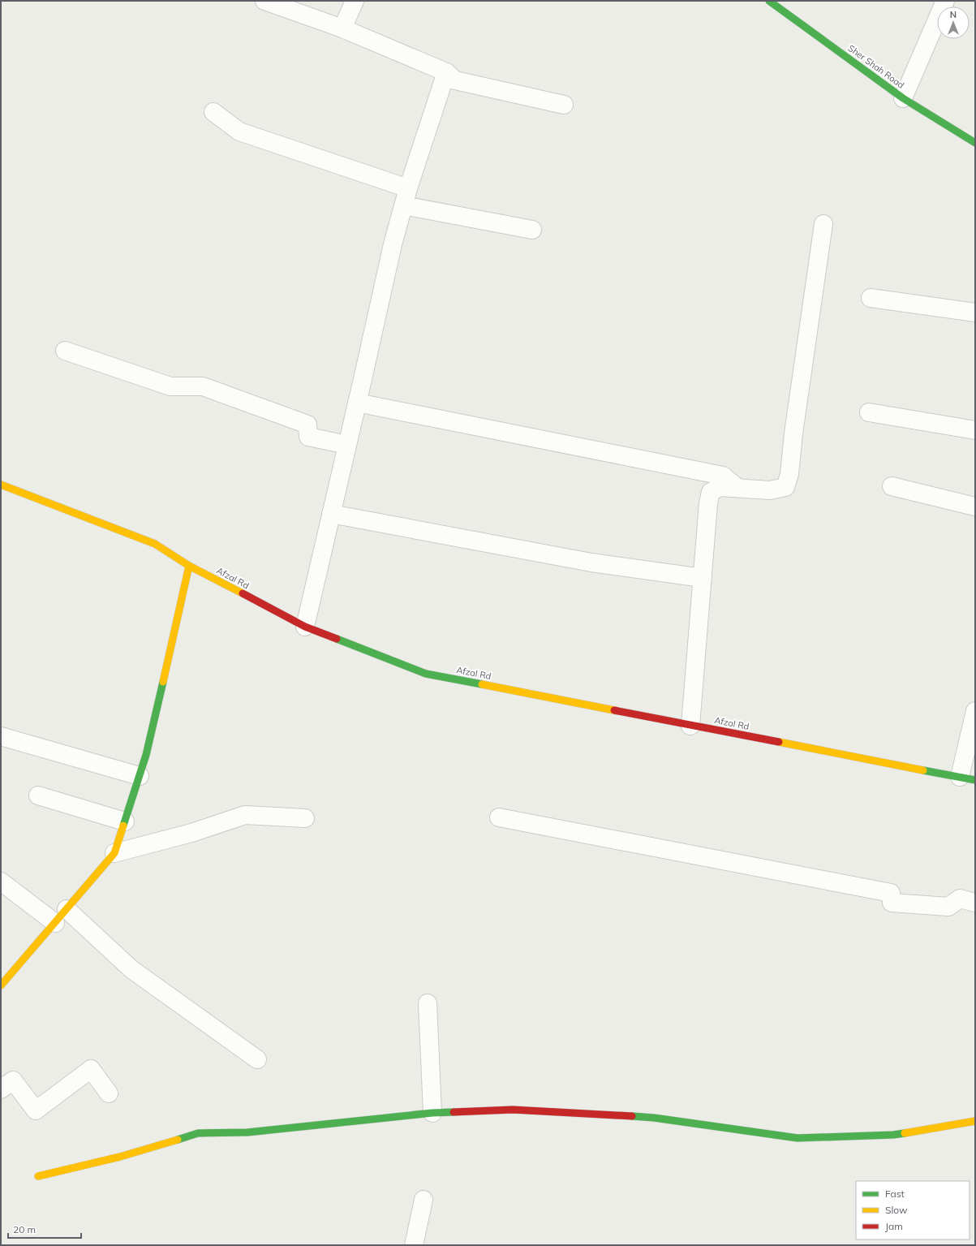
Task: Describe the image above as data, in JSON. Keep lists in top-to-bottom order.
{
  "streets": {
    "street": ["Sher Shah Road", "Afzal Rd"]
  },
  "legend": ["Fast", "Slow", "Jam"],
  "scale_bar": "20 m",
  "north": "top"
}
